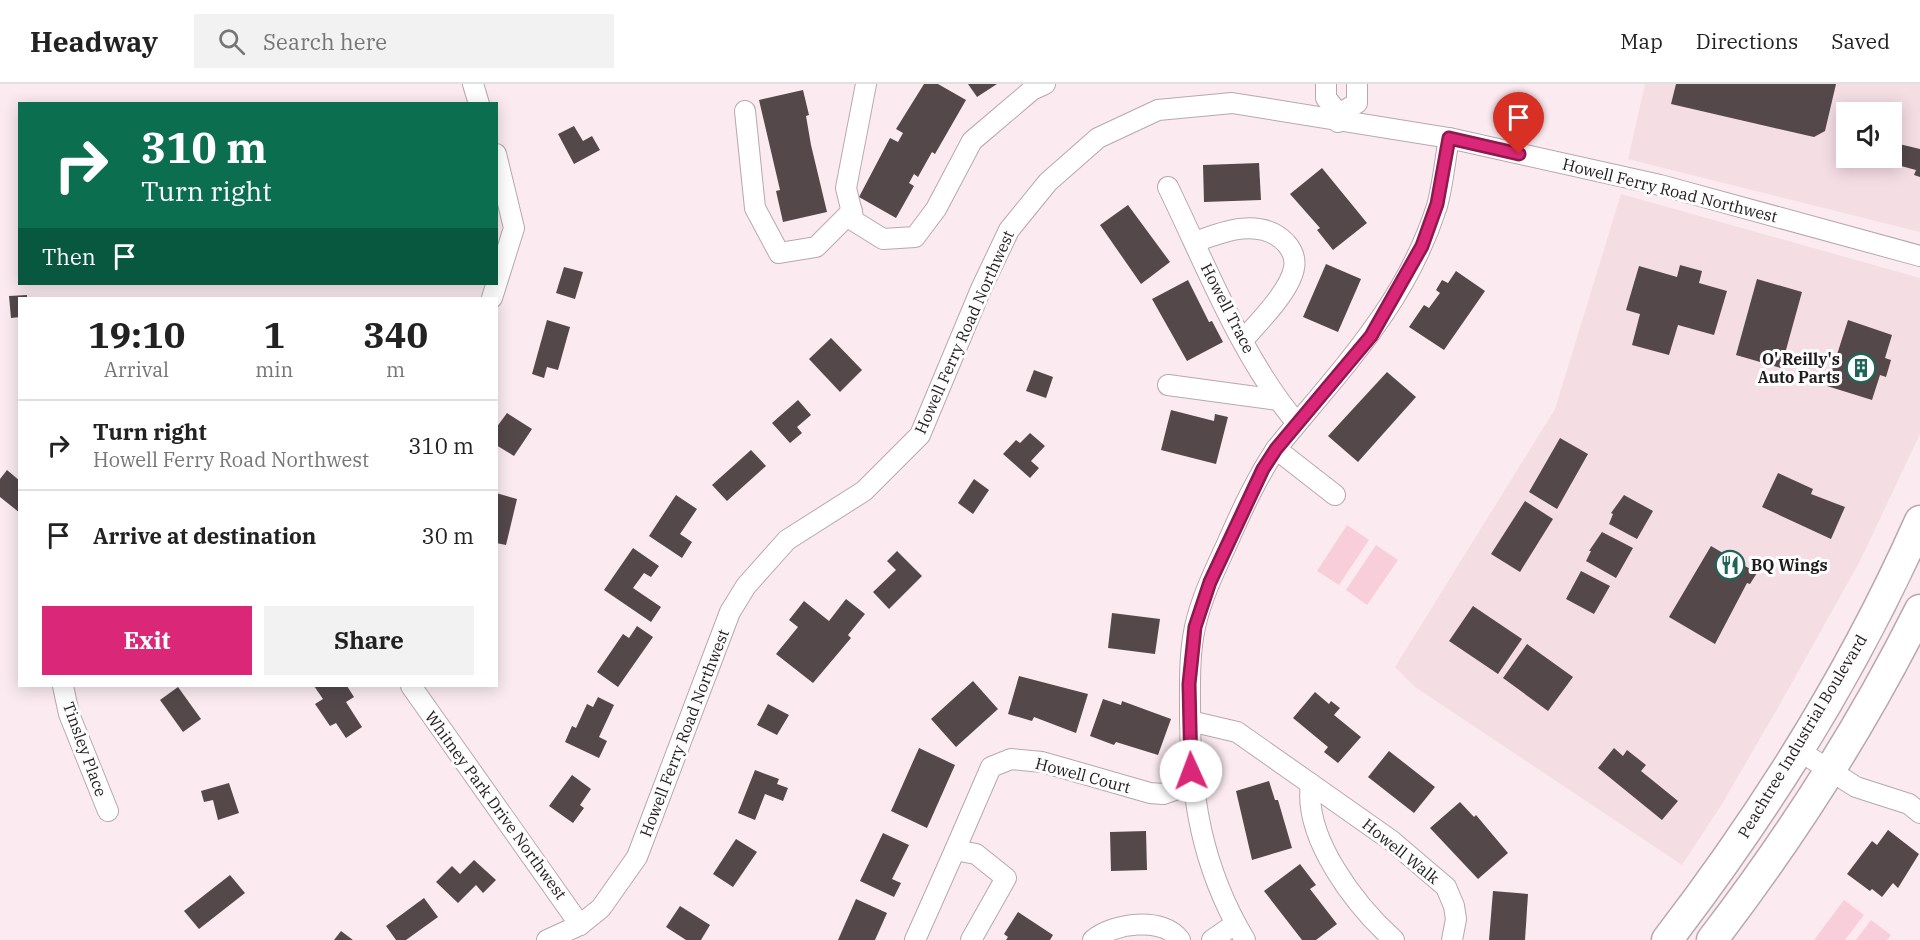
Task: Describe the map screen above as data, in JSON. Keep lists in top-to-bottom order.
{
  "streets": {
    "highway": ["Peachtree Industrial Boulevard"],
    "street": [
      "Howell Ferry Road Northwest",
      "Howell Trace",
      "Tinsley Place",
      "Howell Court",
      "Whitney Park Drive Northwest",
      "Howell Walk"
    ]
  },
  "crossings": [
    ["Howell Ferry Road Northwest", "Whitney Park Drive Northwest"]
  ],
  "places": {
    "building": ["O' Reilly's Auto Parts"],
    "restaurant": ["BQ Wings"]
  },
  "page": {
    "header": "Headway",
    "search": "Search here",
    "nav": ["Map", "Directions", "Saved"],
    "turn": ["310 m", "Turn right"],
    "then": "Then",
    "eta": [
      "19:10",
      "Arrival",
      "1",
      "min",
      "340",
      "m"
    ],
    "list": [
      {
        "name": "Turn right",
        "note": "Howell Ferry Road Northwest",
        "value": "310 m"
      },
      {
        "name": "Arrive at destination",
        "value": "30 m"
      }
    ],
    "buttons": ["Exit", "Share"]
  }
}
